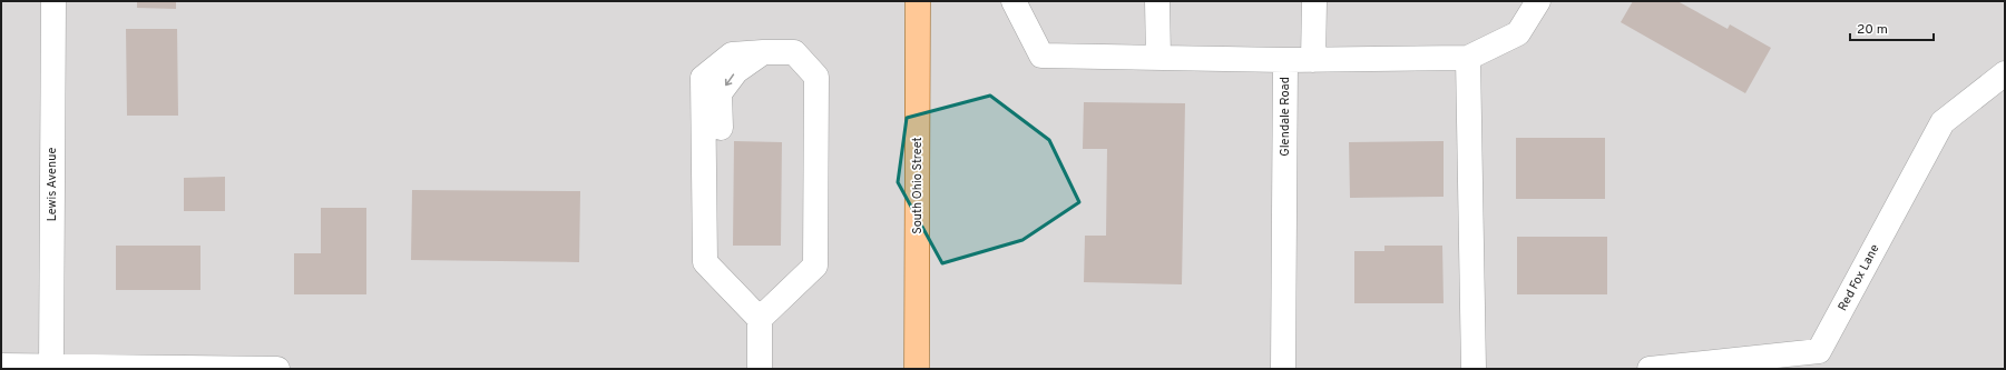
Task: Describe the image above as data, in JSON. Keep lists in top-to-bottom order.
{
  "streets": {
    "main road": ["South Ohio Street"],
    "street": ["Glendale Road", "Lewis Avenue", "Red Fox Lane"]
  },
  "scale_bar": "20 m"
}
